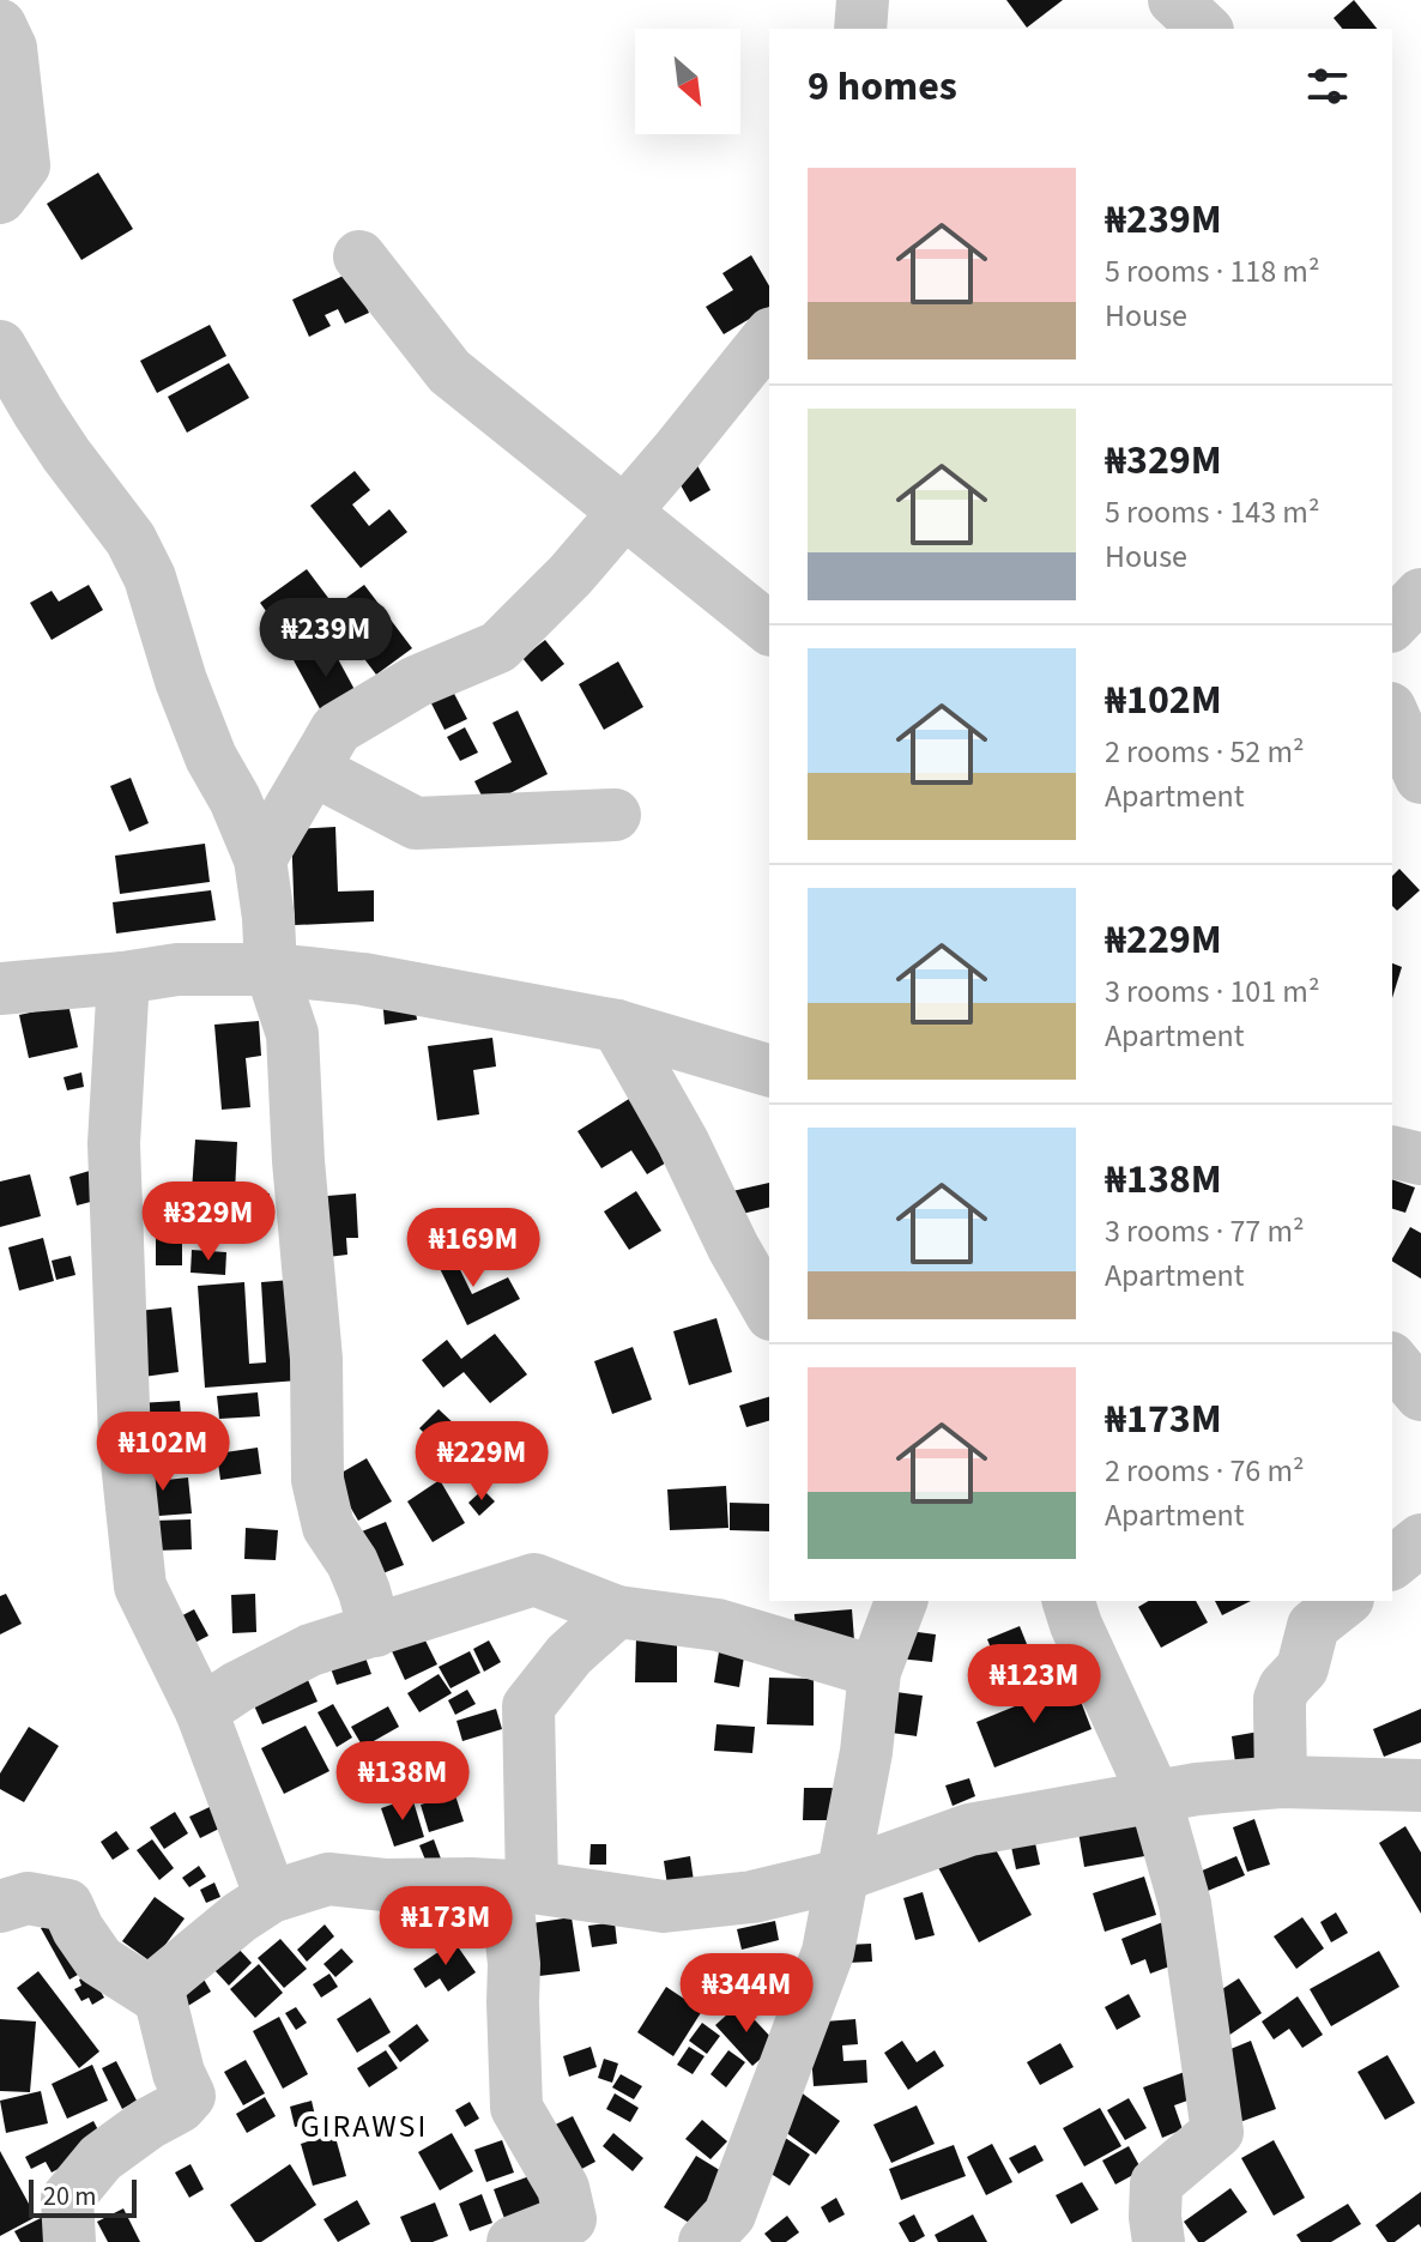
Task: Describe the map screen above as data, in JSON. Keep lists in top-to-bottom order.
{
  "districts": ["GIRAWSI"],
  "scale_bar": "20 m",
  "north": "bottom right",
  "page": {
    "heading": "9 homes",
    "list": [
      {
        "name": "₦239M",
        "note": "5 rooms · 118 m² · House"
      },
      {
        "name": "₦329M",
        "note": "5 rooms · 143 m² · House"
      },
      {
        "name": "₦102M",
        "note": "2 rooms · 52 m² · Apartment"
      },
      {
        "name": "₦229M",
        "note": "3 rooms · 101 m² · Apartment"
      },
      {
        "name": "₦138M",
        "note": "3 rooms · 77 m² · Apartment"
      },
      {
        "name": "₦173M",
        "note": "2 rooms · 76 m² · Apartment"
      }
    ],
    "price": [
      "₦239M",
      "₦329M",
      "₦169M",
      "₦102M",
      "₦229M",
      "₦123M",
      "₦138M",
      "₦173M",
      "₦344M"
    ],
    "scale": "20 m"
  }
}
